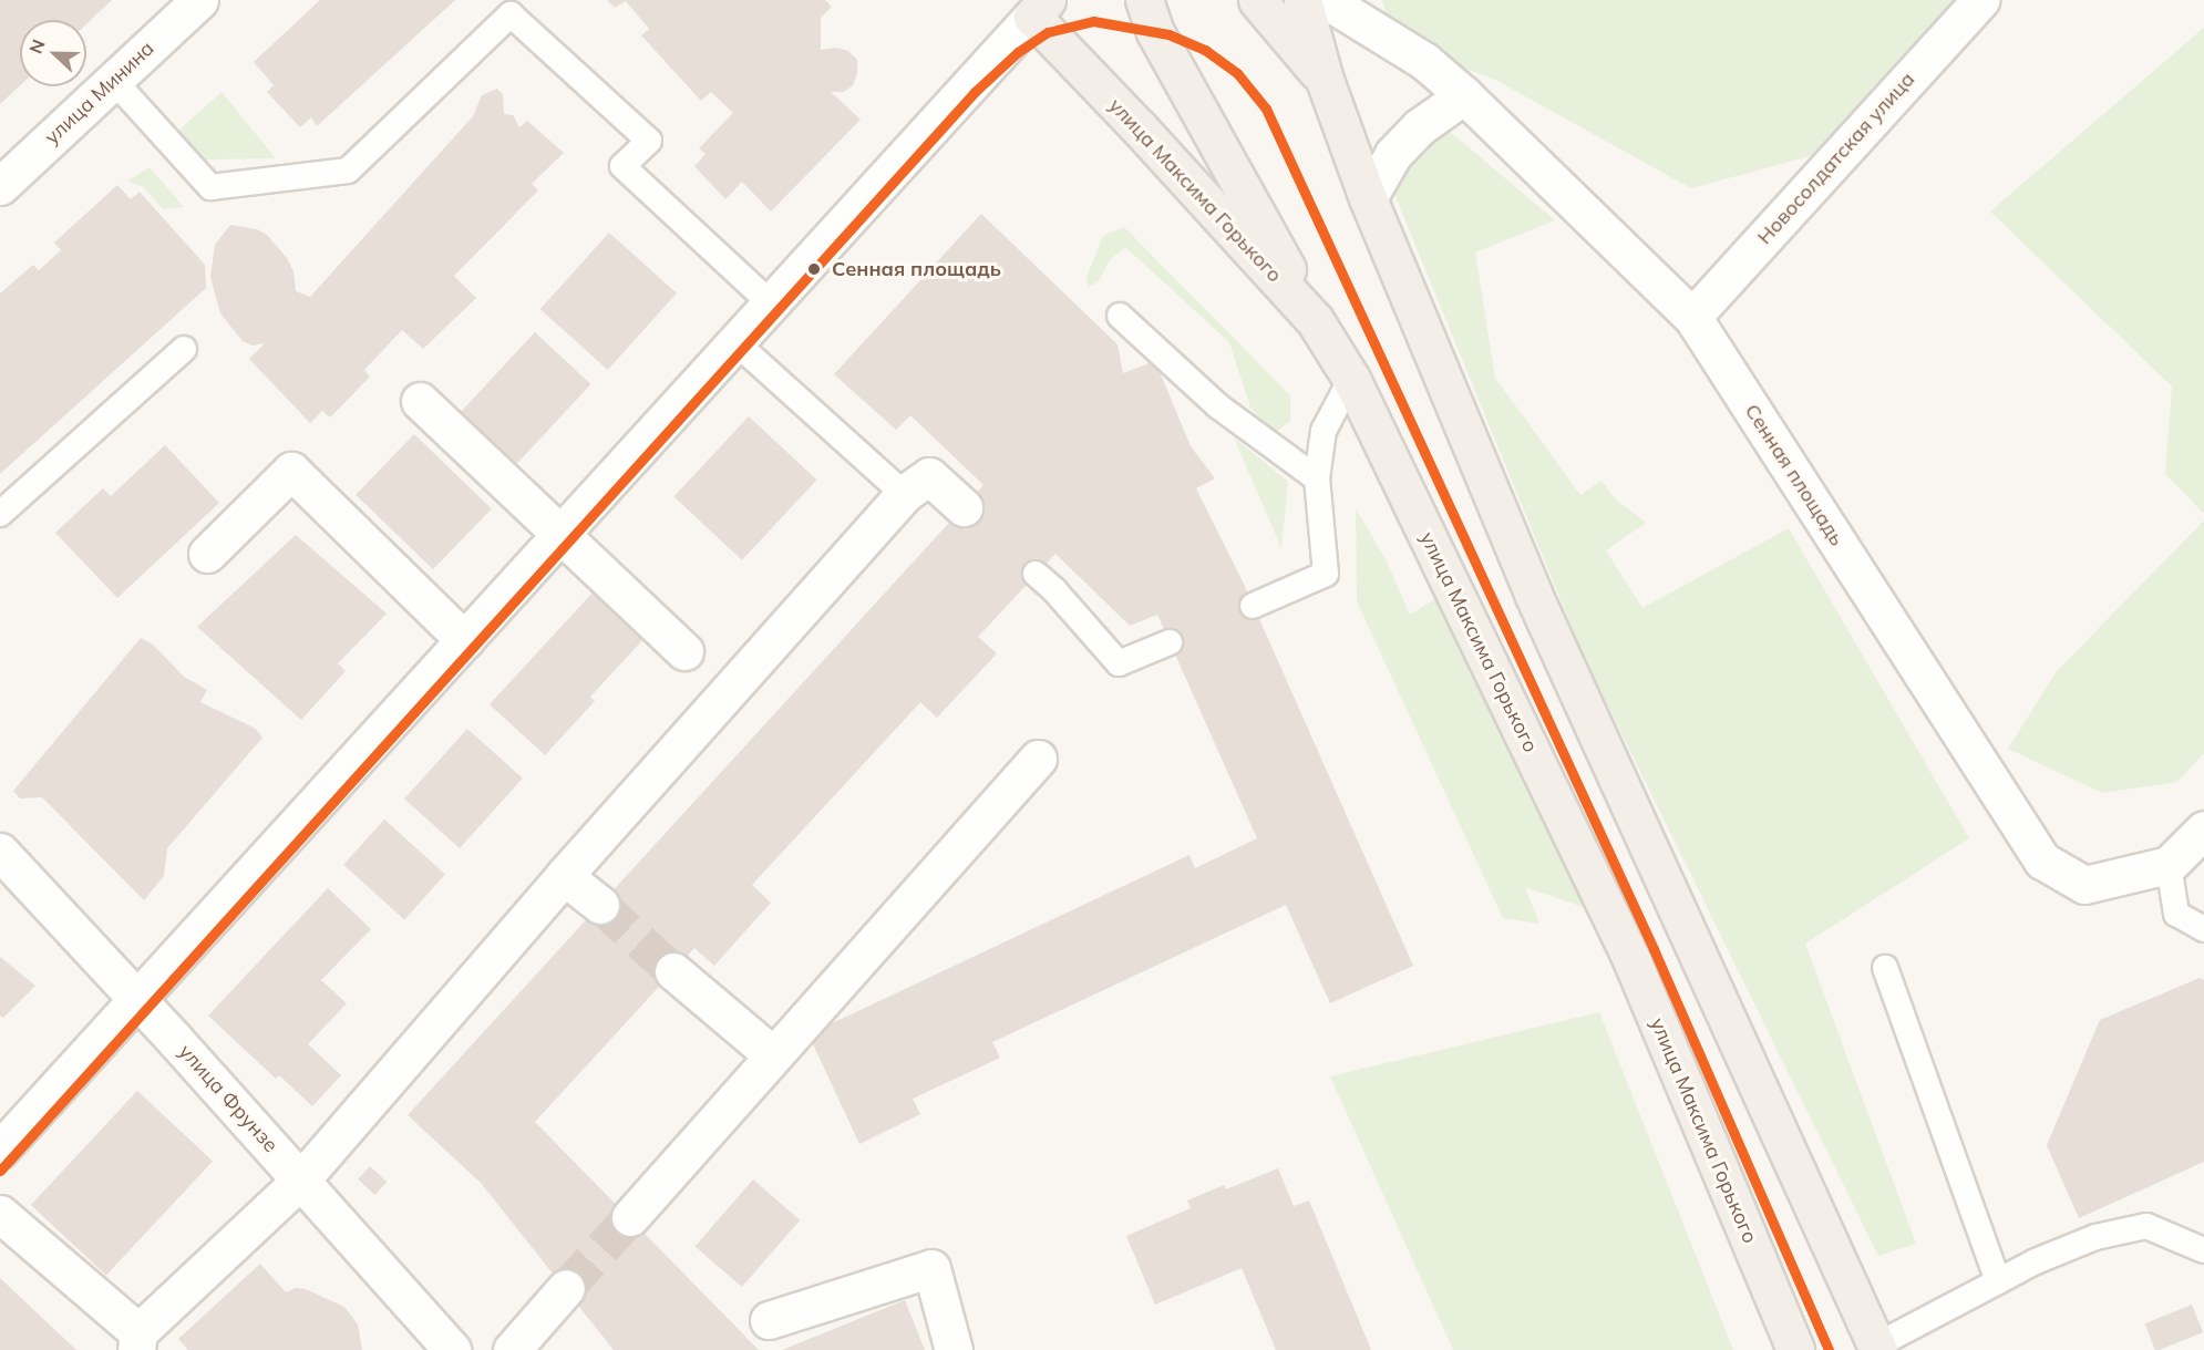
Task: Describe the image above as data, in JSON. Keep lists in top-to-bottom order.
{
  "streets": {
    "main road": ["улица Максима Горького"],
    "street": [
      "улица Минина",
      "Новосолдатская улица",
      "Сенная площадь",
      "улица Фрунзе"
    ]
  },
  "crossings": [
    ["Новосолдатская улица", "Сенная площадь"]
  ],
  "places": ["Сенная площадь"],
  "north": "left"
}
